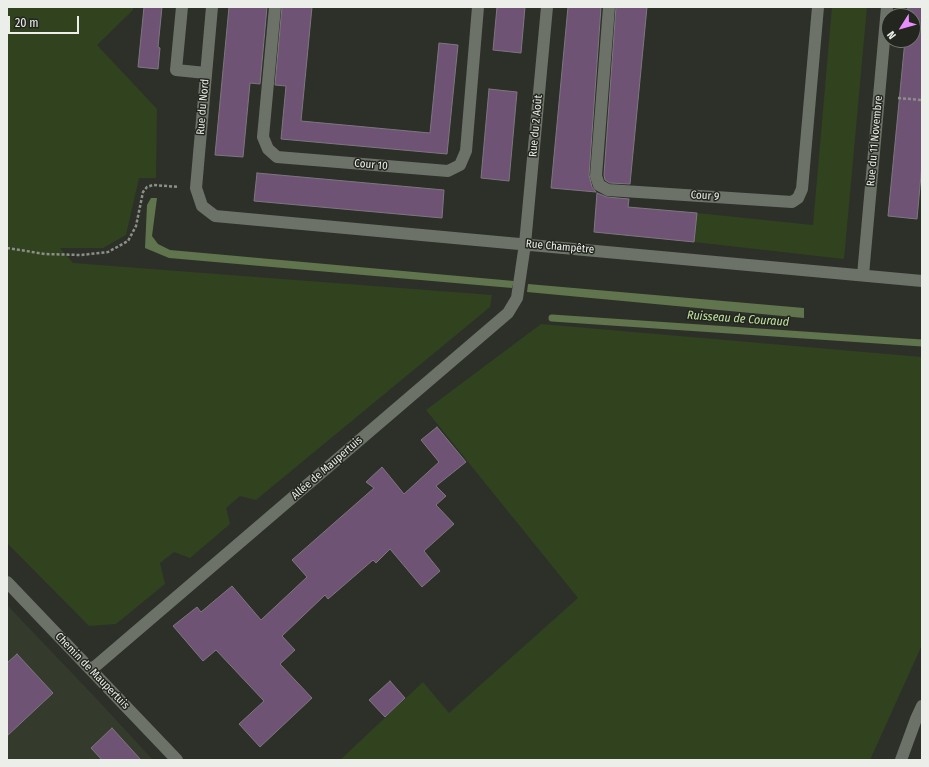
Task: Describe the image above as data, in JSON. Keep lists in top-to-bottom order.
{
  "streets": {
    "street": [
      "Rue du Nord",
      "Rue du 2 Août",
      "Rue du 11 Novembre",
      "Cour 10",
      "Cour 9",
      "Rue Champêtre",
      "Allée de Maupertuis",
      "Chemin de Maupertuis"
    ]
  },
  "crossings": [
    ["Rue du Nord", "Rue Champêtre"],
    ["Rue du 2 Août", "Rue Champêtre"],
    ["Rue du 2 Août", "Allée de Maupertuis"],
    ["Rue du 11 Novembre", "Rue Champêtre"],
    ["Rue Champêtre", "Allée de Maupertuis"],
    ["Allée de Maupertuis", "Chemin de Maupertuis"]
  ],
  "water": ["Ruisseau de Couraud"],
  "scale_bar": "20 m",
  "north": "bottom left"
}
